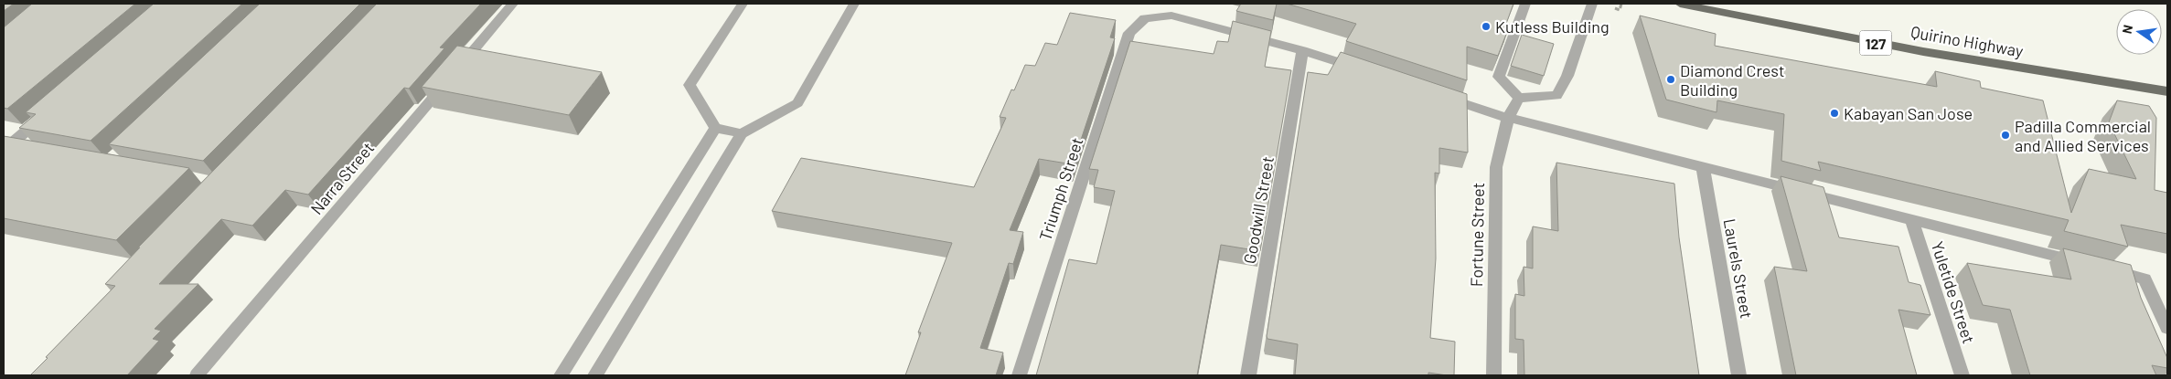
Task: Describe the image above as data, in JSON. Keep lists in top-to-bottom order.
{
  "streets": {
    "main road": ["Quirino Highway", "127"],
    "street": [
      "Narra Street",
      "Triumph Street",
      "Goodwill Street",
      "Fortune Street",
      "Laurels Street",
      "Yuletide Street"
    ]
  },
  "crossings": [
    ["Triumph Street", "Goodwill Street"]
  ],
  "places": [
    "Kutless Building",
    "Diamond Crest Building",
    "Kabayan San Jose",
    "Padilla Commercial and Allied Services"
  ],
  "north": "left"
}
